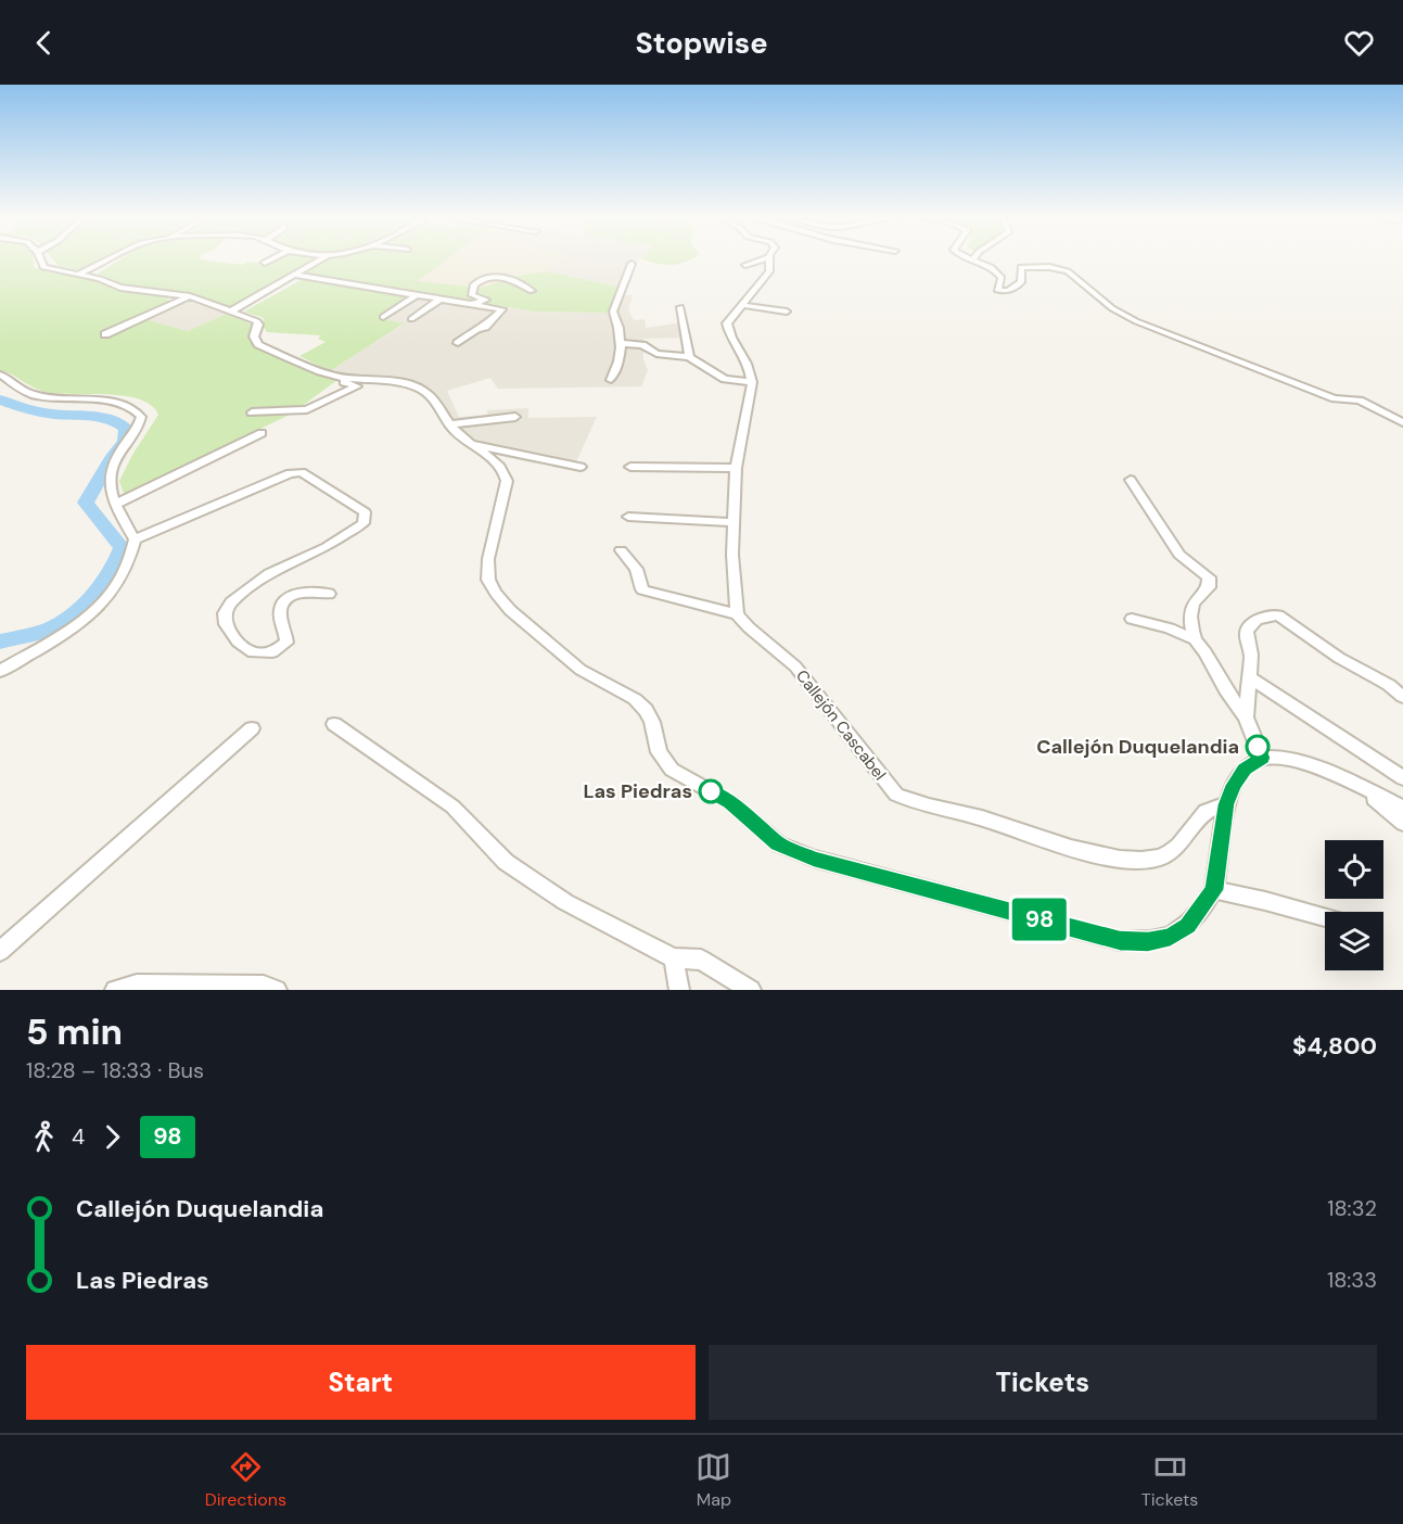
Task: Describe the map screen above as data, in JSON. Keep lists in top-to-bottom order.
{
  "streets": {
    "street": ["Callejón Cascabel"]
  },
  "places": ["Callejón Duquelandia", "Las Piedras"],
  "lines": ["bus line 98"],
  "page": {
    "header": "Stopwise",
    "on_map": "98",
    "heading": ["5 min", "18:28 – 18:33 · Bus", "$4,800"],
    "legs": ["4", "98"],
    "list": [
      {
        "name": "Callejón Duquelandia",
        "value": "18:32"
      },
      {
        "name": "Las Piedras",
        "value": "18:33"
      }
    ],
    "buttons": ["Start", "Tickets"],
    "tabs": ["Directions", "Map", "Tickets"]
  }
}
